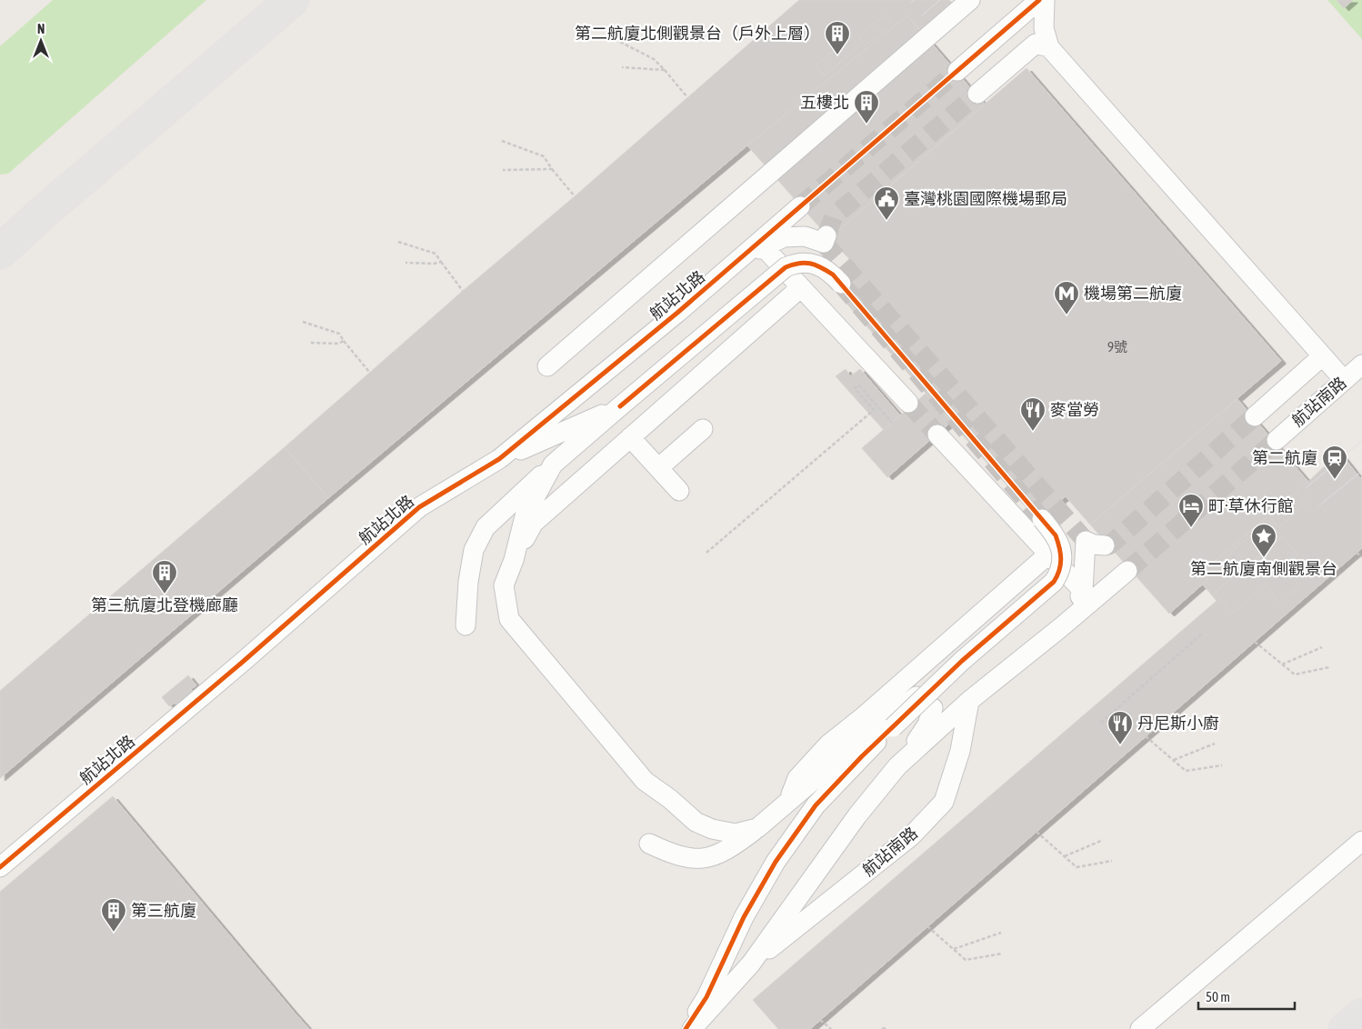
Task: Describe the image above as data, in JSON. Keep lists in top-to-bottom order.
{
  "streets": {
    "street": ["航站北路", "航站南路"]
  },
  "places": {
    "building": [
      "第二航廈北側觀景台（戶外上層）",
      "五樓北",
      "第三航廈北登機廊廳",
      "第三航廈"
    ],
    "public building": ["臺灣桃園國際機場郵局"],
    "metro station": ["機場第二航廈"],
    "restaurant": ["麥當勞", "丹尼斯小廚"],
    "station": ["第二航廈"],
    "hotel": ["町·草休行館"],
    "place": ["第二航廈南側觀景台"]
  },
  "house_numbers": ["9號"],
  "scale_bar": "50 m",
  "north": "top"
}
